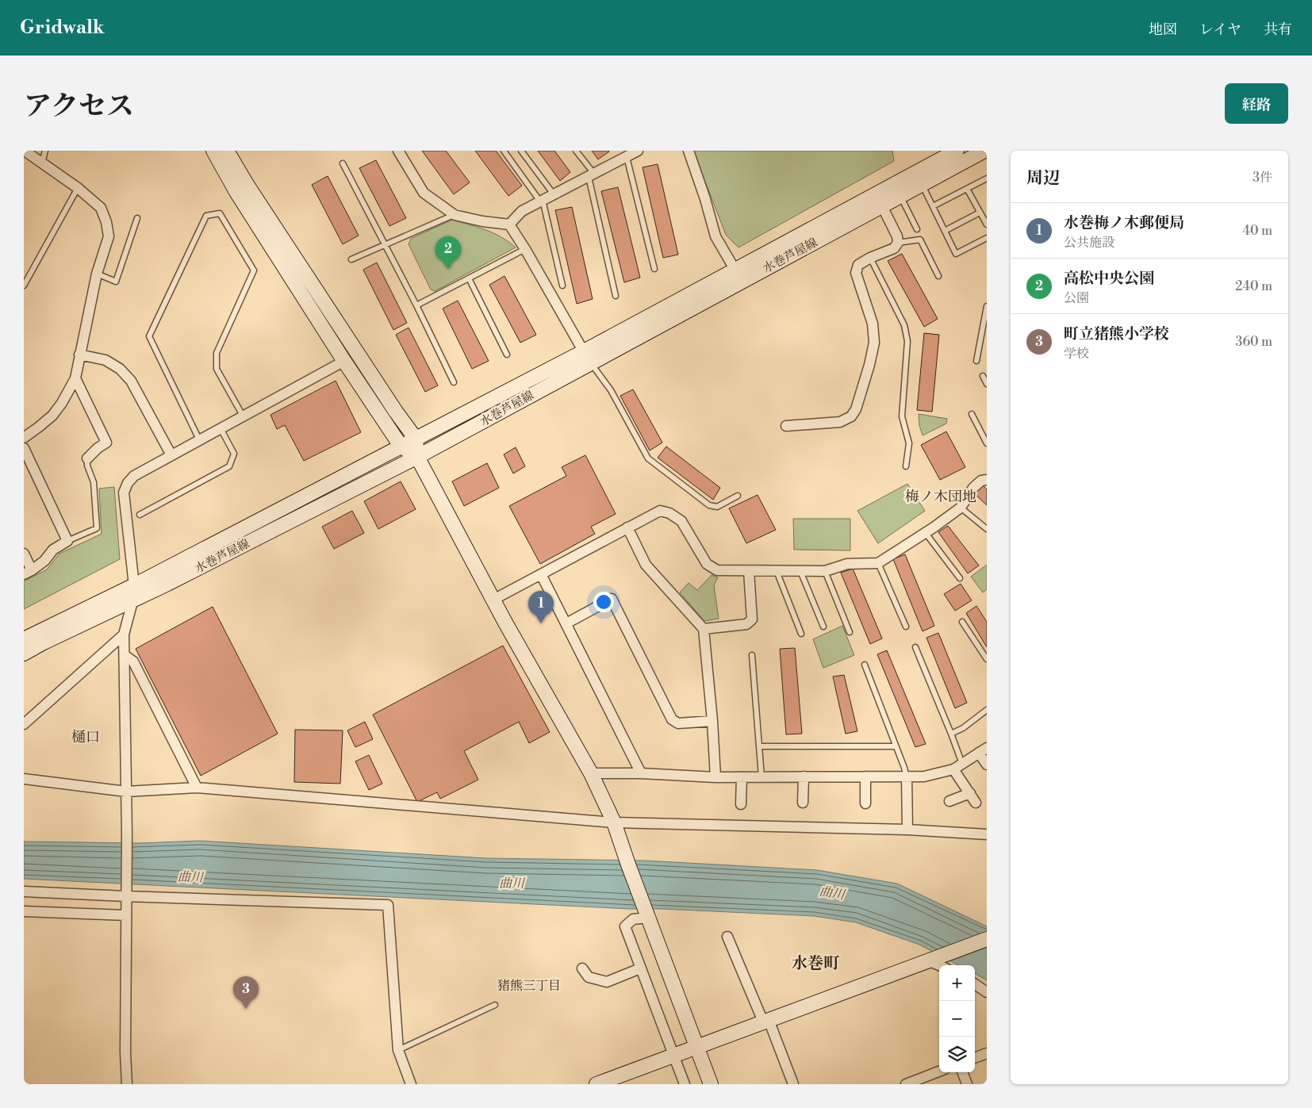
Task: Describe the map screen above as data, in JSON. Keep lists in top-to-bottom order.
{
  "streets": {
    "main road": ["水巻芦屋線"]
  },
  "districts": [
    "梅ノ木団地",
    "樋口",
    "水巻町",
    "猪熊三丁目"
  ],
  "water": ["曲川"],
  "page": {
    "header": "Gridwalk",
    "nav": ["地図", "レイヤ", "共有"],
    "title": "アクセス",
    "buttons": "経路",
    "heading": ["周辺", "3件"],
    "list": [
      {
        "mark": "1",
        "name": "水巻梅ノ木郵便局",
        "note": "公共施設",
        "value": "40 m"
      },
      {
        "mark": "2",
        "name": "高松中央公園",
        "note": "公園",
        "value": "240 m"
      },
      {
        "mark": "3",
        "name": "町立猪熊小学校",
        "note": "学校",
        "value": "360 m"
      }
    ],
    "pins": ["2", "1", "3"],
    "map_buttons": ["+", "−"]
  }
}
